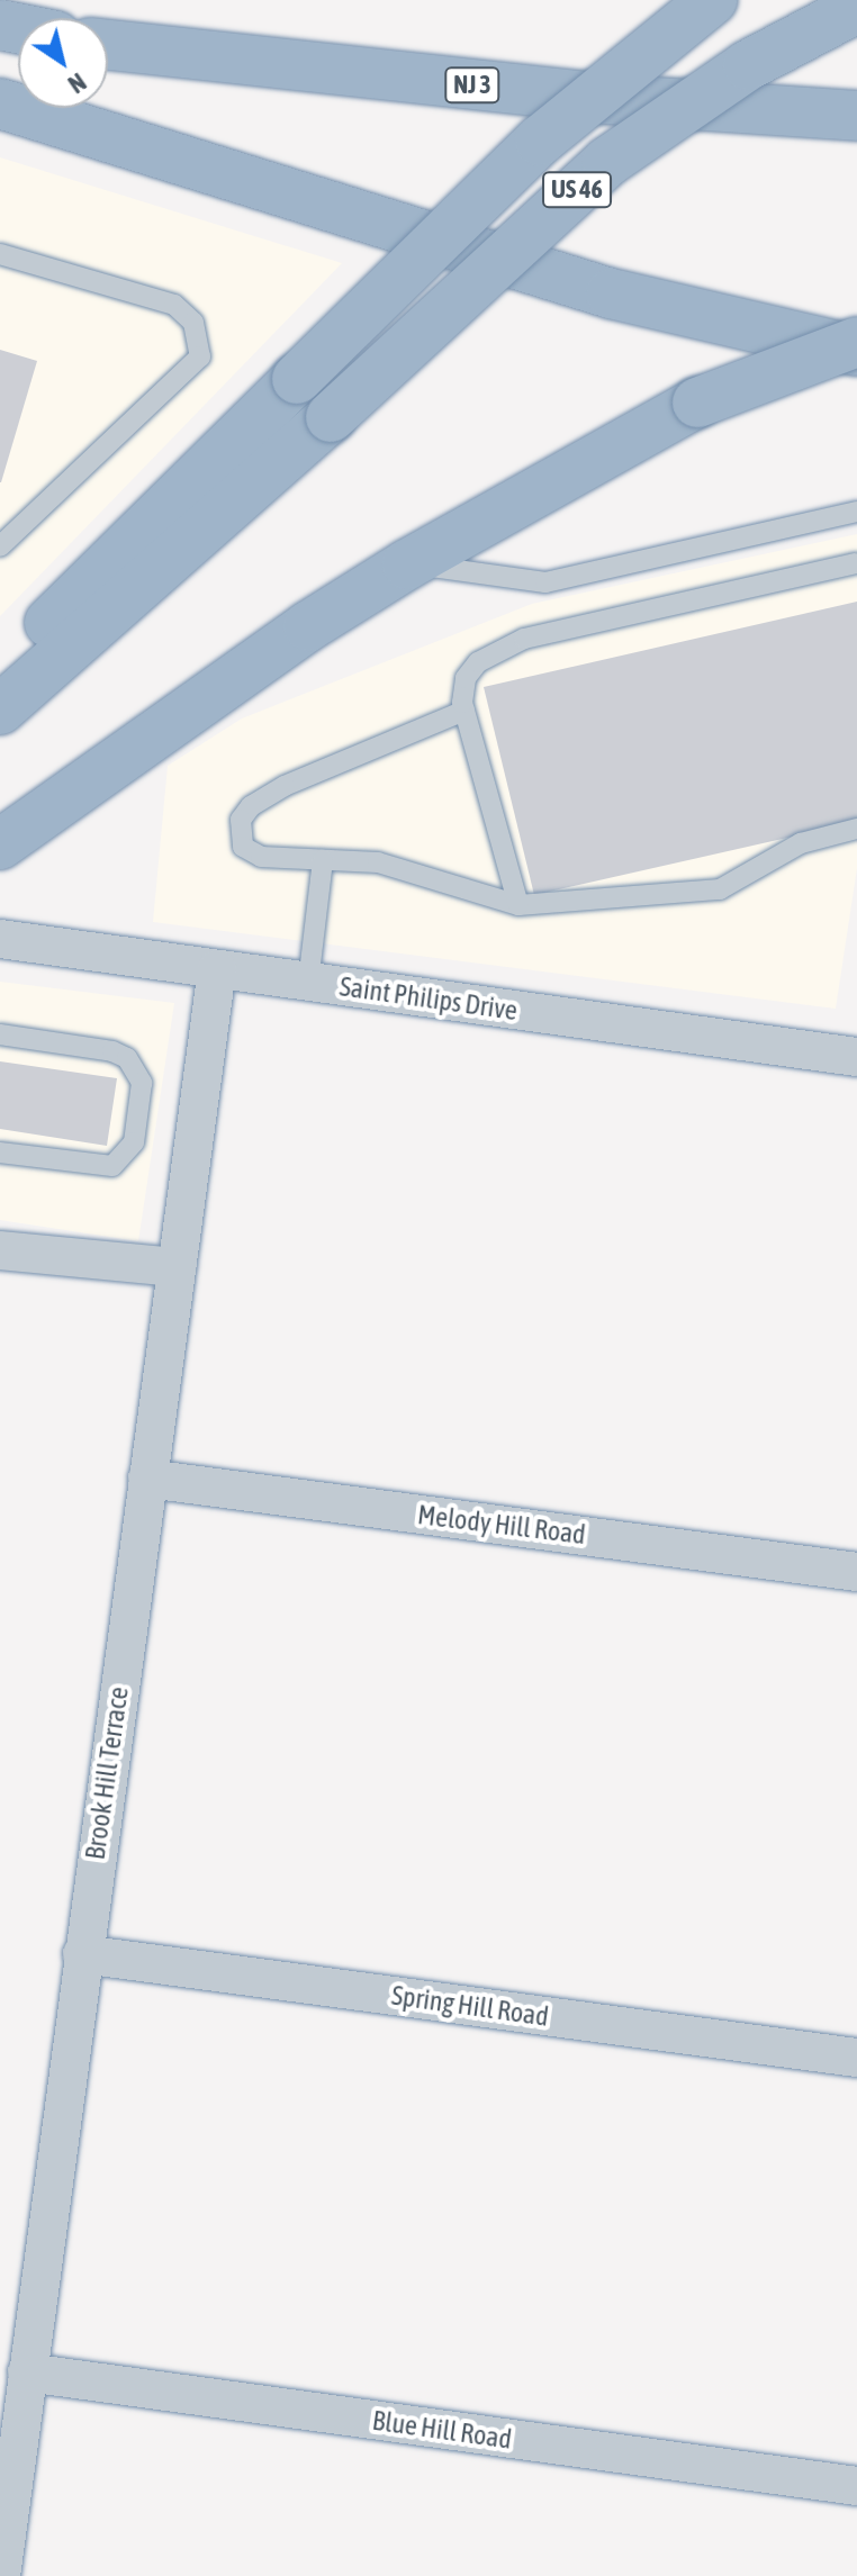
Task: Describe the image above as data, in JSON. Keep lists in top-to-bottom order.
{
  "streets": {
    "highway": ["NJ 3", "US 46"],
    "street": [
      "Saint Philips Drive",
      "Melody Hill Road",
      "Brook Hill Terrace",
      "Spring Hill Road",
      "Blue Hill Road"
    ]
  },
  "crossings": [
    ["Saint Philips Drive", "Brook Hill Terrace"],
    ["Melody Hill Road", "Brook Hill Terrace"],
    ["Brook Hill Terrace", "Spring Hill Road"],
    ["Brook Hill Terrace", "Blue Hill Road"]
  ],
  "north": "bottom right"
}
